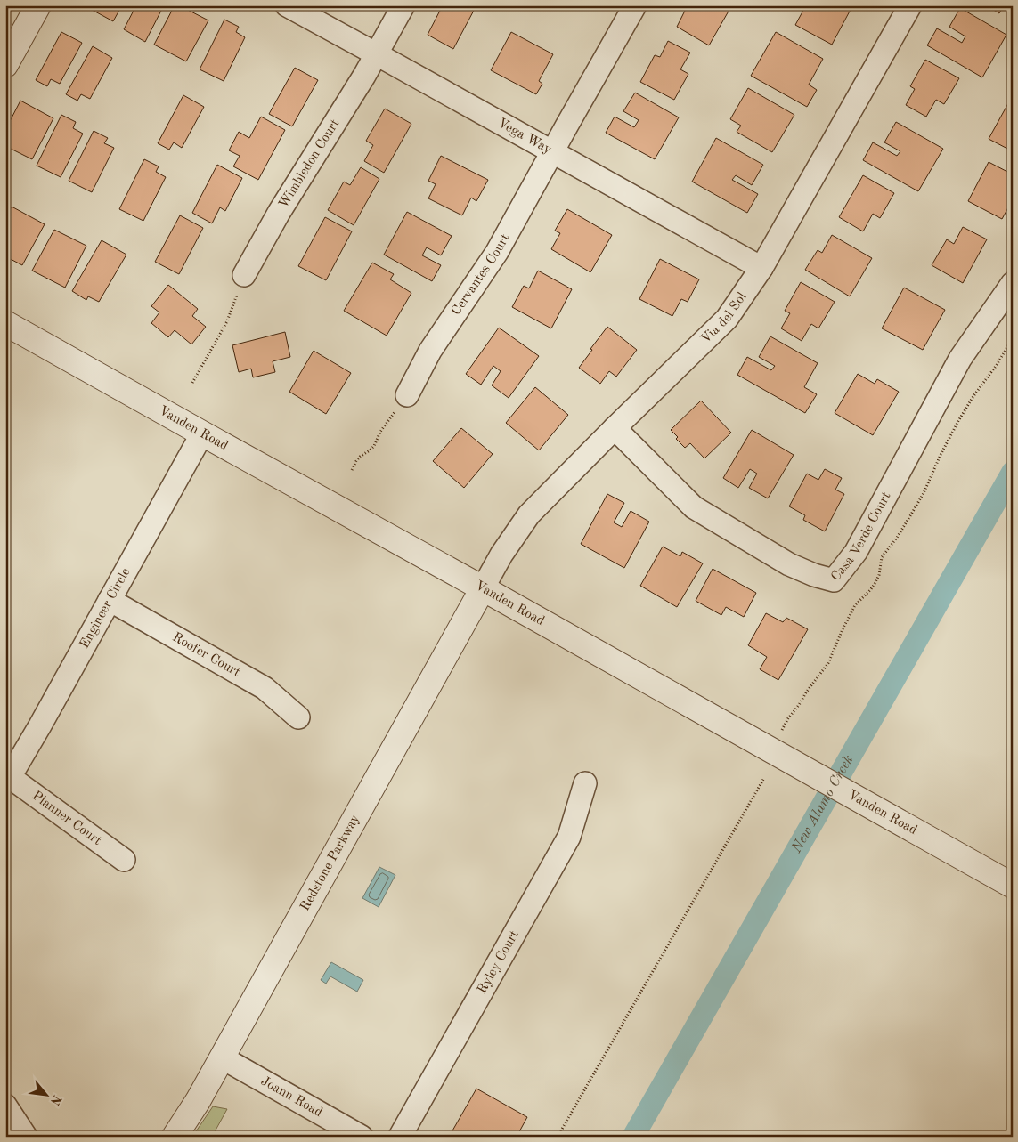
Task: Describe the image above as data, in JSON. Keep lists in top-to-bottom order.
{
  "streets": {
    "street": [
      "Vega Way",
      "Wimbledon Court",
      "Cervantes Court",
      "Via del Sol",
      "Vanden Road",
      "Casa Verde Court",
      "Engineer Circle",
      "Roofer Court",
      "Planner Court",
      "Redstone Parkway",
      "Ryley Court",
      "Joann Road"
    ]
  },
  "crossings": [
    ["Vega Way", "Wimbledon Court"],
    ["Vega Way", "Cervantes Court"],
    ["Vega Way", "Via del Sol"],
    ["Via del Sol", "Vanden Road"],
    ["Via del Sol", "Casa Verde Court"],
    ["Via del Sol", "Redstone Parkway"],
    ["Vanden Road", "Engineer Circle"],
    ["Vanden Road", "Redstone Parkway"],
    ["Engineer Circle", "Roofer Court"],
    ["Engineer Circle", "Planner Court"],
    ["Redstone Parkway", "Joann Road"]
  ],
  "water": ["New Alamo Creek"],
  "north": "bottom right"
}
